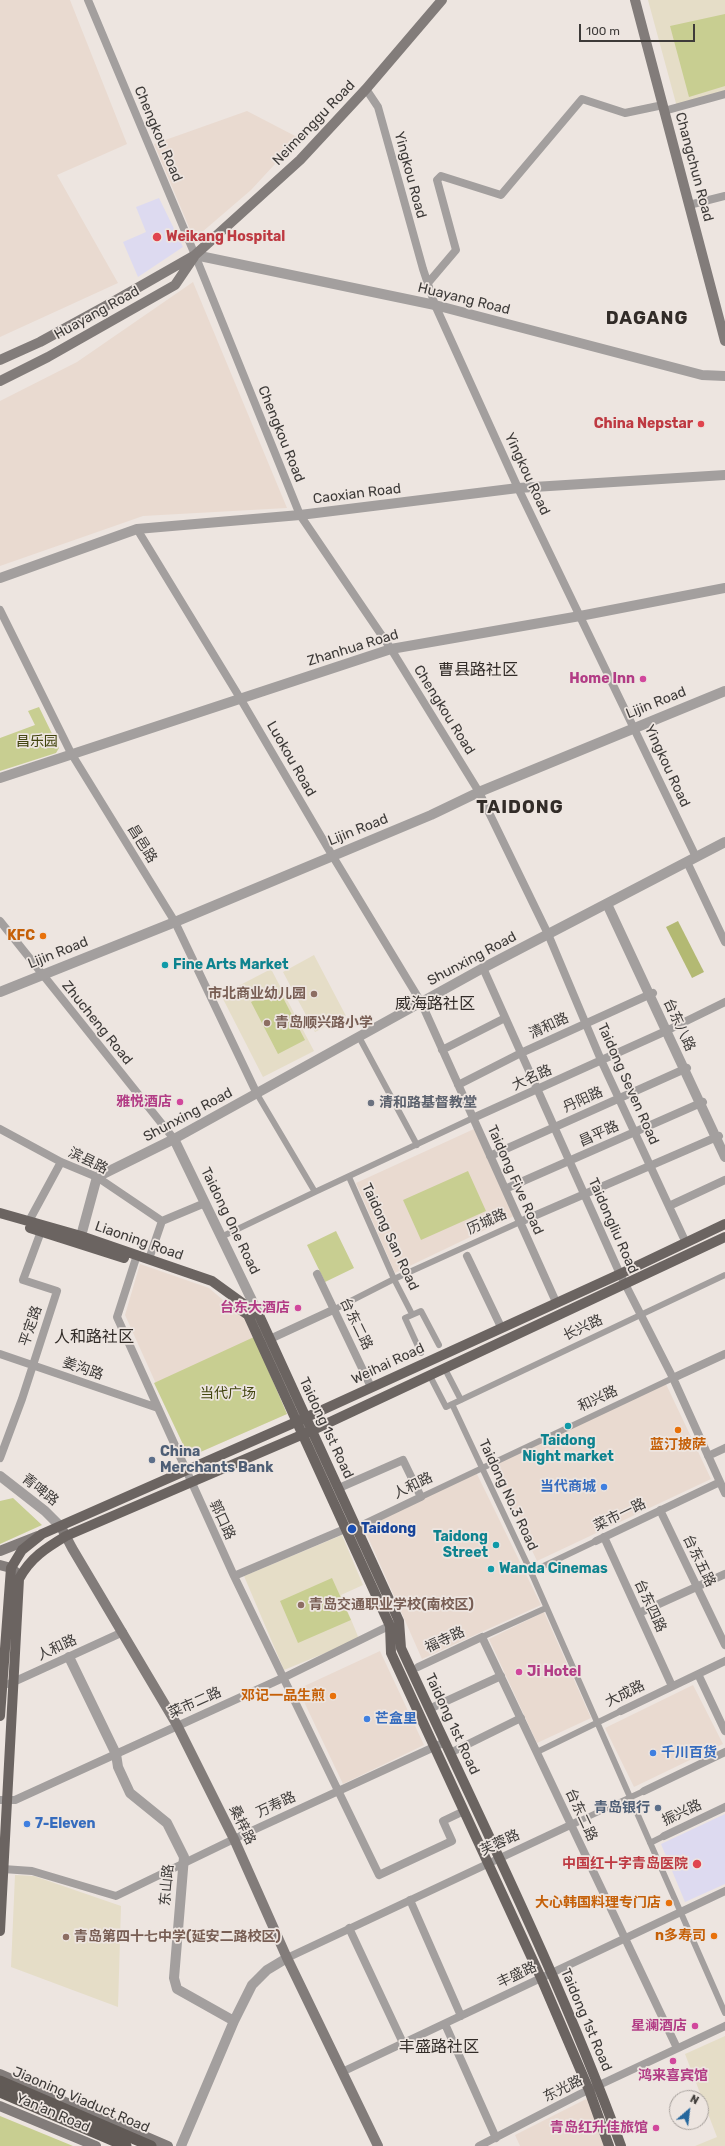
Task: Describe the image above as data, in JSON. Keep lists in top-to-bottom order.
{
  "streets": {
    "highway": ["Jiaoning Viaduct Road"],
    "main road": [
      "Neimenggu Road",
      "Changchun Road",
      "Huayang Road",
      "Liaoning Road",
      "Weihai Road",
      "Taidong 1st Road",
      "桑梓路",
      "Yan'an Road"
    ],
    "street": [
      "Chengkou Road",
      "Yingkou Road",
      "Caoxian Road",
      "Zhanhua Road",
      "Lijin Road",
      "Luokou Road",
      "昌邑路",
      "Shunxing Road",
      "Zhucheng Road",
      "台东八路",
      "清和路",
      "大名路",
      "Taidong Seven Road",
      "丹阳路",
      "昌平路",
      "滨县路",
      "Taidong Five Road",
      "Taidong One Road",
      "历城路",
      "Taidongliu Road",
      "Taidong San Road",
      "台东二路",
      "平定路",
      "长兴路",
      "姜沟路",
      "和兴路",
      "人和路",
      "青啤路",
      "Taidong No.3 Road",
      "菜市一路",
      "郭口路",
      "台东五路",
      "台东四路",
      "福寺路",
      "大成路",
      "菜市二路",
      "万寿路",
      "振兴路",
      "芙蓉路",
      "东山路",
      "丰盛路",
      "东光路"
    ]
  },
  "crossings": [
    ["Neimenggu Road", "Chengkou Road"],
    ["Neimenggu Road", "Yingkou Road"],
    ["Neimenggu Road", "Huayang Road"],
    ["Chengkou Road", "Huayang Road"],
    ["Chengkou Road", "Caoxian Road"],
    ["Chengkou Road", "Zhanhua Road"],
    ["Chengkou Road", "Lijin Road"],
    ["Chengkou Road", "Shunxing Road"],
    ["Chengkou Road", "Taidong Seven Road"],
    ["Yingkou Road", "Huayang Road"],
    ["Yingkou Road", "Caoxian Road"],
    ["Yingkou Road", "Zhanhua Road"],
    ["Yingkou Road", "Lijin Road"],
    ["Yingkou Road", "Shunxing Road"],
    ["Caoxian Road", "Luokou Road"],
    ["Zhanhua Road", "Luokou Road"],
    ["Zhanhua Road", "昌邑路"],
    ["Lijin Road", "Luokou Road"],
    ["Lijin Road", "昌邑路"],
    ["Lijin Road", "Zhucheng Road"],
    ["Luokou Road", "Shunxing Road"],
    ["Luokou Road", "Taidong Five Road"],
    ["昌邑路", "Shunxing Road"],
    ["Shunxing Road", "Zhucheng Road"],
    ["Shunxing Road", "台东八路"],
    ["Shunxing Road", "Taidong Seven Road"],
    ["Shunxing Road", "滨县路"],
    ["Shunxing Road", "Taidong Five Road"],
    ["Shunxing Road", "Taidong One Road"],
    ["Shunxing Road", "Taidongliu Road"],
    ["Zhucheng Road", "Taidong One Road"],
    ["台东八路", "清和路"],
    ["台东八路", "大名路"],
    ["台东八路", "丹阳路"],
    ["台东八路", "昌平路"],
    ["台东八路", "历城路"],
    ["清和路", "Taidong Seven Road"],
    ["清和路", "Taidong Five Road"],
    ["清和路", "Taidongliu Road"],
    ["大名路", "Taidong Seven Road"],
    ["大名路", "Taidong Five Road"],
    ["大名路", "Taidongliu Road"],
    ["大名路", "Taidong San Road"],
    ["Taidong Seven Road", "丹阳路"],
    ["Taidong Seven Road", "昌平路"],
    ["Taidong Seven Road", "历城路"],
    ["Taidong Seven Road", "Weihai Road"],
    ["丹阳路", "Taidong Five Road"],
    ["丹阳路", "Taidongliu Road"],
    ["昌平路", "Taidong Five Road"],
    ["昌平路", "Taidongliu Road"],
    ["Taidong Five Road", "历城路"],
    ["Taidong Five Road", "Weihai Road"],
    ["Taidong One Road", "Liaoning Road"],
    ["Taidong One Road", "Taidong 1st Road"],
    ["历城路", "Taidongliu Road"],
    ["历城路", "Taidong San Road"],
    ["历城路", "台东二路"],
    ["历城路", "Taidong 1st Road"],
    ["Taidongliu Road", "长兴路"],
    ["Taidongliu Road", "Weihai Road"],
    ["Taidongliu Road", "和兴路"],
    ["Taidongliu Road", "菜市一路"],
    ["Liaoning Road", "平定路"],
    ["Liaoning Road", "Taidong 1st Road"],
    ["Liaoning Road", "郭口路"],
    ["台东二路", "Weihai Road"],
    ["台东二路", "福寺路"],
    ["台东二路", "大成路"],
    ["台东二路", "芙蓉路"],
    ["台东二路", "丰盛路"],
    ["台东二路", "东光路"],
    ["平定路", "姜沟路"],
    ["长兴路", "Taidong No.3 Road"],
    ["Weihai Road", "Taidong 1st Road"],
    ["Weihai Road", "青啤路"],
    ["Weihai Road", "郭口路"],
    ["Weihai Road", "桑梓路"],
    ["姜沟路", "郭口路"],
    ["和兴路", "人和路"],
    ["和兴路", "Taidong No.3 Road"],
    ["Taidong 1st Road", "人和路"],
    ["Taidong 1st Road", "郭口路"],
    ["Taidong 1st Road", "菜市二路"],
    ["Taidong 1st Road", "万寿路"],
    ["Taidong 1st Road", "芙蓉路"],
    ["Taidong 1st Road", "丰盛路"],
    ["Taidong 1st Road", "东光路"],
    ["人和路", "Taidong No.3 Road"],
    ["人和路", "桑梓路"],
    ["人和路", "东山路"],
    ["青啤路", "桑梓路"],
    ["Taidong No.3 Road", "菜市一路"],
    ["Taidong No.3 Road", "大成路"],
    ["Taidong No.3 Road", "振兴路"],
    ["Taidong No.3 Road", "芙蓉路"],
    ["Taidong No.3 Road", "丰盛路"],
    ["菜市一路", "台东五路"],
    ["菜市一路", "台东四路"],
    ["郭口路", "菜市二路"],
    ["郭口路", "万寿路"],
    ["台东四路", "大成路"],
    ["菜市二路", "桑梓路"],
    ["菜市二路", "东山路"],
    ["万寿路", "桑梓路"],
    ["万寿路", "东山路"],
    ["桑梓路", "芙蓉路"],
    ["桑梓路", "丰盛路"]
  ],
  "districts": [
    "DAGANG",
    "曹县路社区",
    "TAIDONG",
    "威海路社区",
    "人和路社区",
    "丰盛路社区"
  ],
  "parks": ["昌乐园", "当代广场"],
  "places": [
    "Weikang Hospital",
    "China Nepstar",
    "Home Inn",
    "KFC",
    "Fine Arts Market",
    "市北商业幼儿园",
    "青岛顺兴路小学",
    "雅悦酒店",
    "清和路基督教堂",
    "台东大酒店",
    "Taidong Night market",
    "蓝汀披萨",
    "China Merchants Bank",
    "当代商城",
    "Taidong",
    "Taidong Street",
    "Wanda Cinemas",
    "青岛交通职业学校(南校区)",
    "Ji Hotel",
    "邓记一品生煎",
    "芒盒里",
    "千川百货",
    "青岛银行",
    "7-Eleven",
    "中国红十字青岛医院",
    "大心韩国料理专门店",
    "n多寿司",
    "青岛第四十七中学(延安二路校区)",
    "星澜酒店",
    "鸿来喜宾馆",
    "青岛红升佳旅馆"
  ],
  "scale_bar": "100 m",
  "north": "top right"
}
